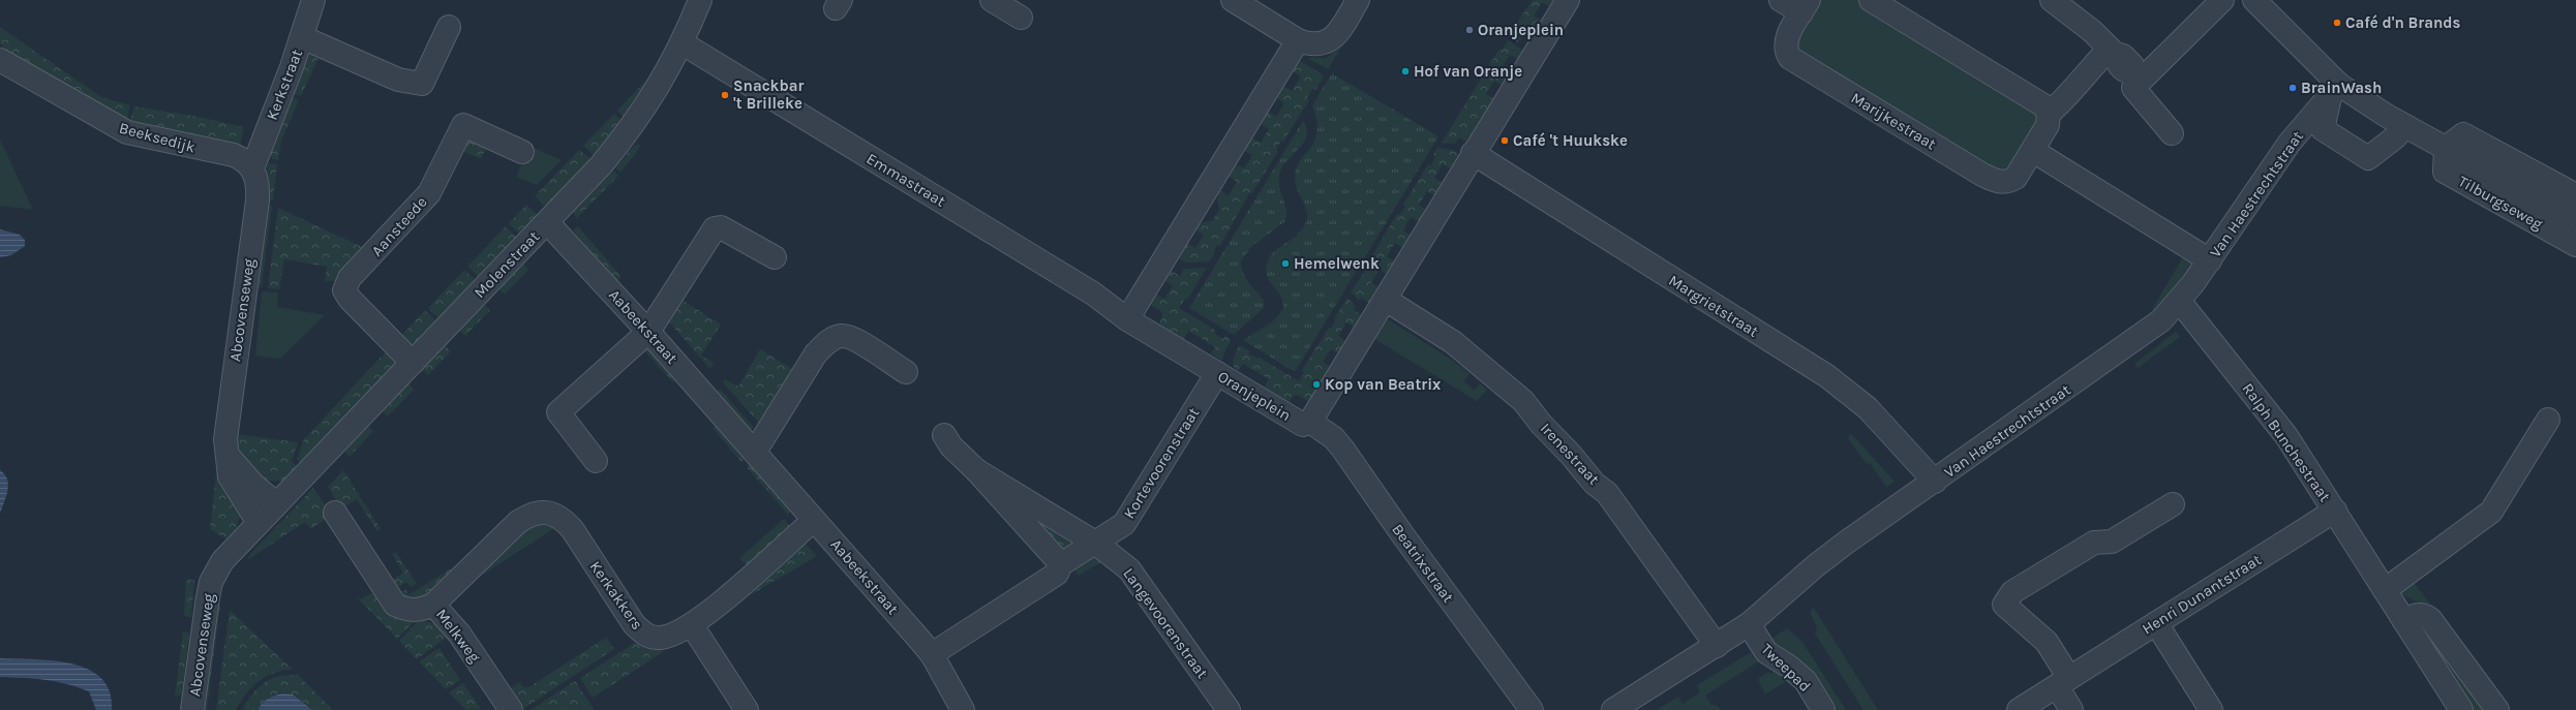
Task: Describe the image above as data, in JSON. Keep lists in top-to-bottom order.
{
  "streets": {
    "street": [
      "Kerkstraat",
      "Marijkestraat",
      "Beeksedijk",
      "Emmastraat",
      "Van Haestrechtstraat",
      "Tilburgseweg",
      "Aansteede",
      "Molenstraat",
      "Margrietstraat",
      "Abcovenseweg",
      "Aabeekstraat",
      "Oranjeplein",
      "Ralph Bunchestraat",
      "Irenestraat",
      "Kortevoorenstraat",
      "Beatrixstraat",
      "Henri Dunantstraat",
      "Kerkakkers",
      "Langevoorenstraat",
      "Melkweg",
      "Tweepad"
    ]
  },
  "crossings": [
    ["Kerkstraat", "Beeksedijk"],
    ["Kerkstraat", "Abcovenseweg"],
    ["Beeksedijk", "Abcovenseweg"],
    ["Emmastraat", "Molenstraat"],
    ["Emmastraat", "Oranjeplein"],
    ["Van Haestrechtstraat", "Tilburgseweg"],
    ["Van Haestrechtstraat", "Margrietstraat"],
    ["Van Haestrechtstraat", "Ralph Bunchestraat"],
    ["Van Haestrechtstraat", "Irenestraat"],
    ["Van Haestrechtstraat", "Tweepad"],
    ["Aansteede", "Molenstraat"],
    ["Molenstraat", "Abcovenseweg"],
    ["Molenstraat", "Aabeekstraat"],
    ["Margrietstraat", "Oranjeplein"],
    ["Aabeekstraat", "Kortevoorenstraat"],
    ["Aabeekstraat", "Kerkakkers"],
    ["Oranjeplein", "Irenestraat"],
    ["Oranjeplein", "Kortevoorenstraat"],
    ["Oranjeplein", "Beatrixstraat"],
    ["Ralph Bunchestraat", "Henri Dunantstraat"],
    ["Kortevoorenstraat", "Langevoorenstraat"],
    ["Kerkakkers", "Melkweg"]
  ],
  "places": [
    "Café d'n Brands",
    "Oranjeplein",
    "Hof van Oranje",
    "BrainWash",
    "Snackbar 't Brilleke",
    "Café 't Huukske",
    "Hemelwenk",
    "Kop van Beatrix"
  ]
}
